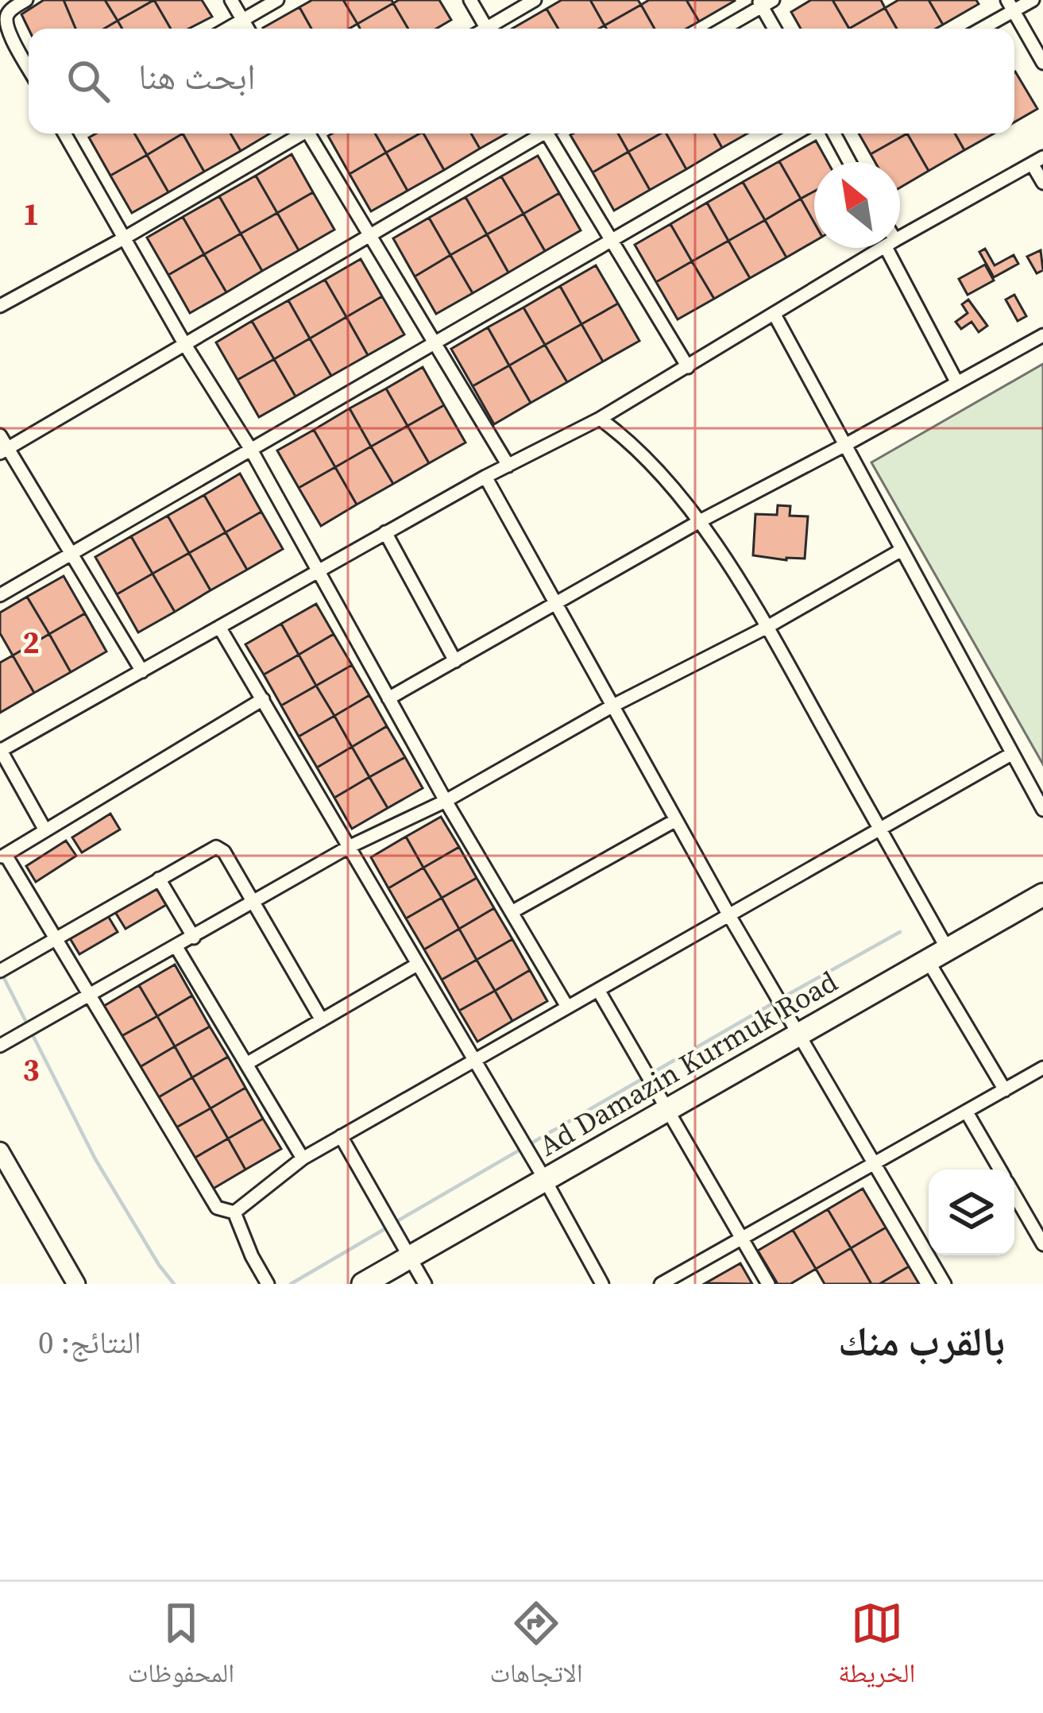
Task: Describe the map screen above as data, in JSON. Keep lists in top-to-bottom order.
{
  "streets": {
    "highway": ["Ad Damazin Kurmuk Road"]
  },
  "north": "top left",
  "page": {
    "search": "ابحث هنا",
    "heading": ["بالقرب منك", "النتائج: 0"],
    "nav": ["الخريطة", "الاتجاهات", "المحفوظات"]
  },
  "grid": {
    "rows": ["1", "2", "3"]
  }
}
